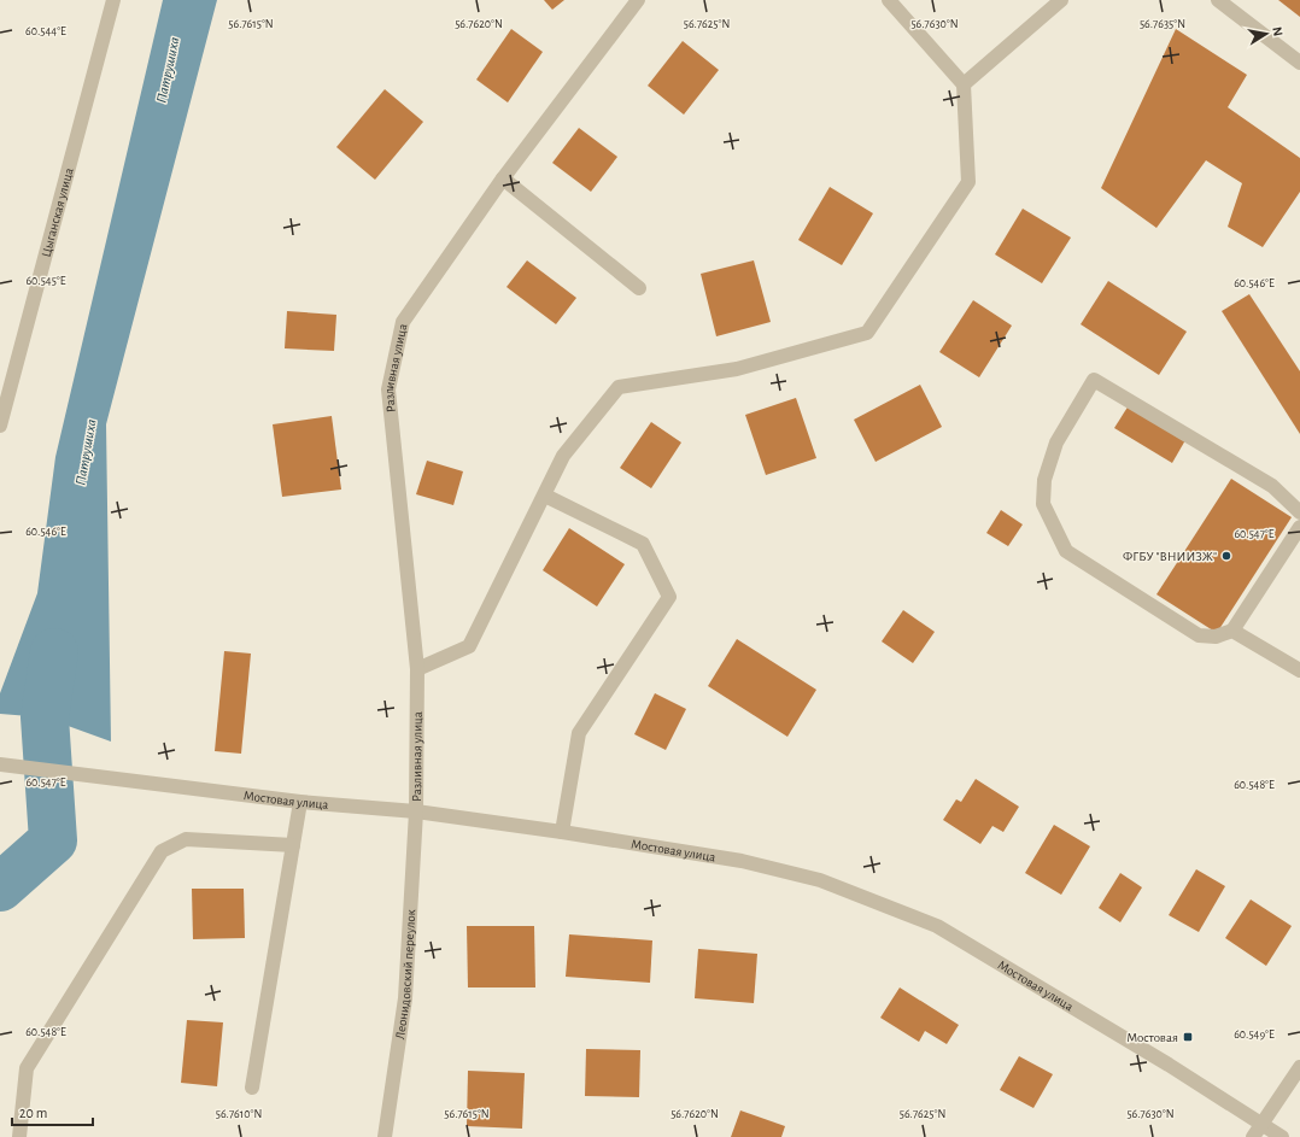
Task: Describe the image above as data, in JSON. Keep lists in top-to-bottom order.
{
  "streets": {
    "street": [
      "Цыганская улица",
      "Разливная улица",
      "Мостовая улица",
      "Леонидовский переулок"
    ]
  },
  "crossings": [
    ["Разливная улица", "Мостовая улица"],
    ["Разливная улица", "Леонидовский переулок"],
    ["Мостовая улица", "Леонидовский переулок"]
  ],
  "water": ["Патрушиха"],
  "places": {
    "other": ["ФГБУ \"ВНИИЗЖ\""],
    "transit": ["Мостовая"]
  },
  "scale_bar": "20 m",
  "north": "right",
  "coordinates": [
    "56.7615°N",
    "56.7620°N",
    "56.7625°N",
    "56.7630°N",
    "56.7635°N",
    "60.544°E",
    "60.545°E",
    "60.546°E",
    "60.547°E",
    "60.548°E",
    "60.549°E",
    "56.7610°N"
  ]
}
